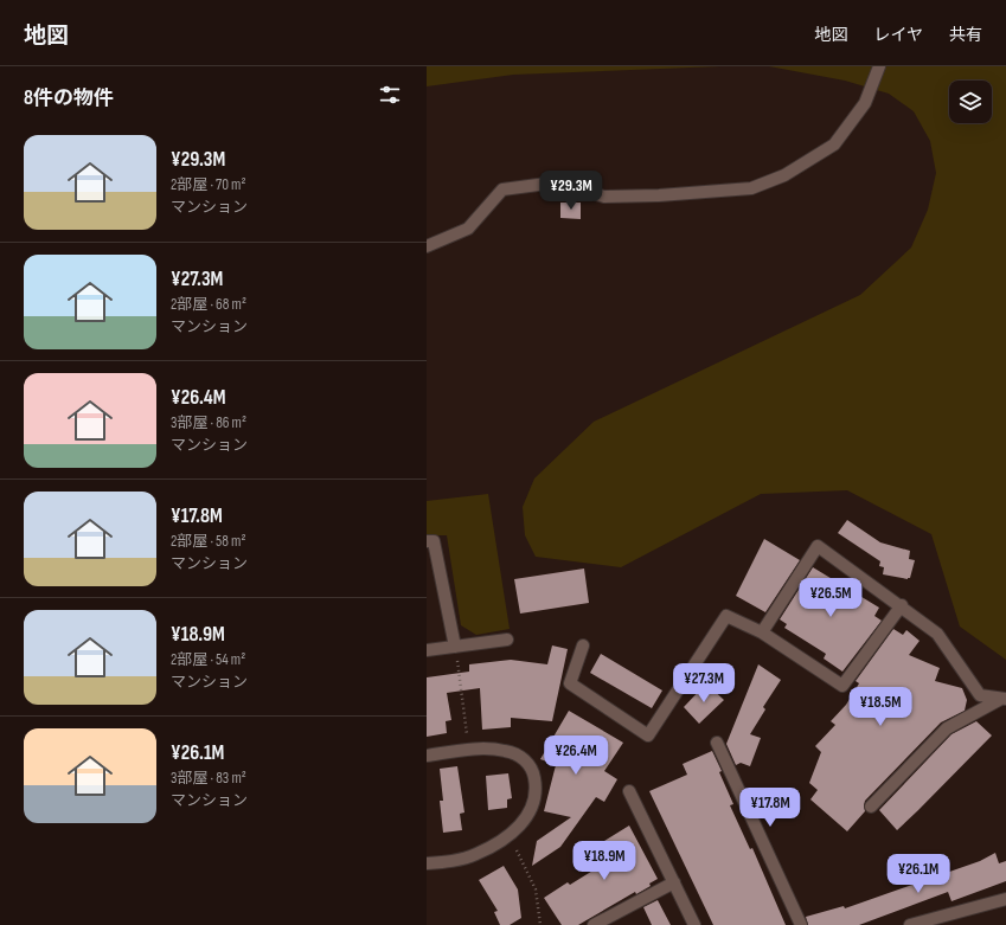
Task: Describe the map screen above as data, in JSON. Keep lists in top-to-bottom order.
{
  "page": {
    "header": "地図",
    "nav": ["地図", "レイヤ", "共有"],
    "heading": "8件の物件",
    "list": [
      {
        "name": "¥29.3M",
        "note": "2部屋 · 70 m² · マンション"
      },
      {
        "name": "¥27.3M",
        "note": "2部屋 · 68 m² · マンション"
      },
      {
        "name": "¥26.4M",
        "note": "3部屋 · 86 m² · マンション"
      },
      {
        "name": "¥17.8M",
        "note": "2部屋 · 58 m² · マンション"
      },
      {
        "name": "¥18.9M",
        "note": "2部屋 · 54 m² · マンション"
      },
      {
        "name": "¥26.1M",
        "note": "3部屋 · 83 m² · マンション"
      }
    ],
    "price": [
      "¥29.3M",
      "¥26.5M",
      "¥27.3M",
      "¥18.5M",
      "¥26.4M",
      "¥17.8M",
      "¥18.9M",
      "¥26.1M"
    ]
  }
}
